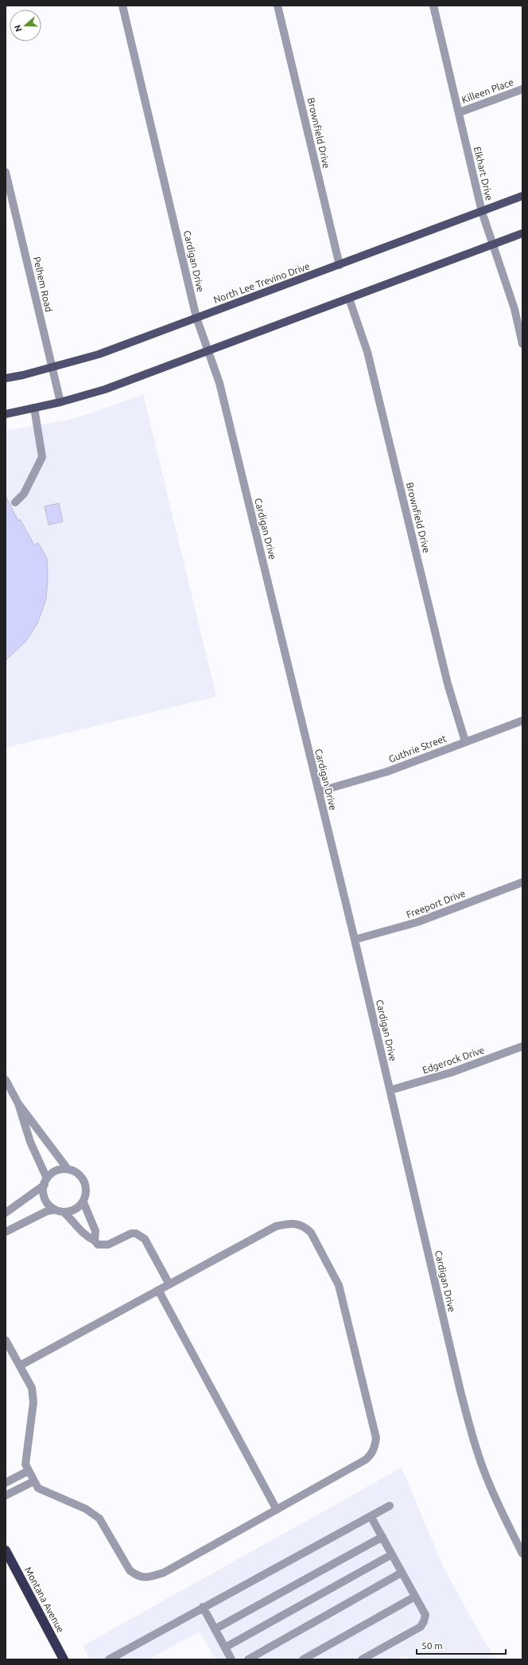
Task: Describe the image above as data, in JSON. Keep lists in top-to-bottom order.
{
  "streets": {
    "highway": ["Montana Avenue"],
    "main road": ["North Lee Trevino Drive"],
    "street": [
      "Killeen Place",
      "Brownfield Drive",
      "Elkhart Drive",
      "Cardigan Drive",
      "Pelhem Road",
      "Guthrie Street",
      "Freeport Drive",
      "Edgerock Drive"
    ]
  },
  "crossings": [
    ["Killeen Place", "Elkhart Drive"],
    ["Brownfield Drive", "North Lee Trevino Drive"],
    ["Brownfield Drive", "Guthrie Street"],
    ["Elkhart Drive", "North Lee Trevino Drive"],
    ["Cardigan Drive", "North Lee Trevino Drive"],
    ["Cardigan Drive", "Guthrie Street"],
    ["Cardigan Drive", "Freeport Drive"],
    ["Cardigan Drive", "Edgerock Drive"],
    ["North Lee Trevino Drive", "Pelhem Road"]
  ],
  "scale_bar": "50 m",
  "north": "left"
}
